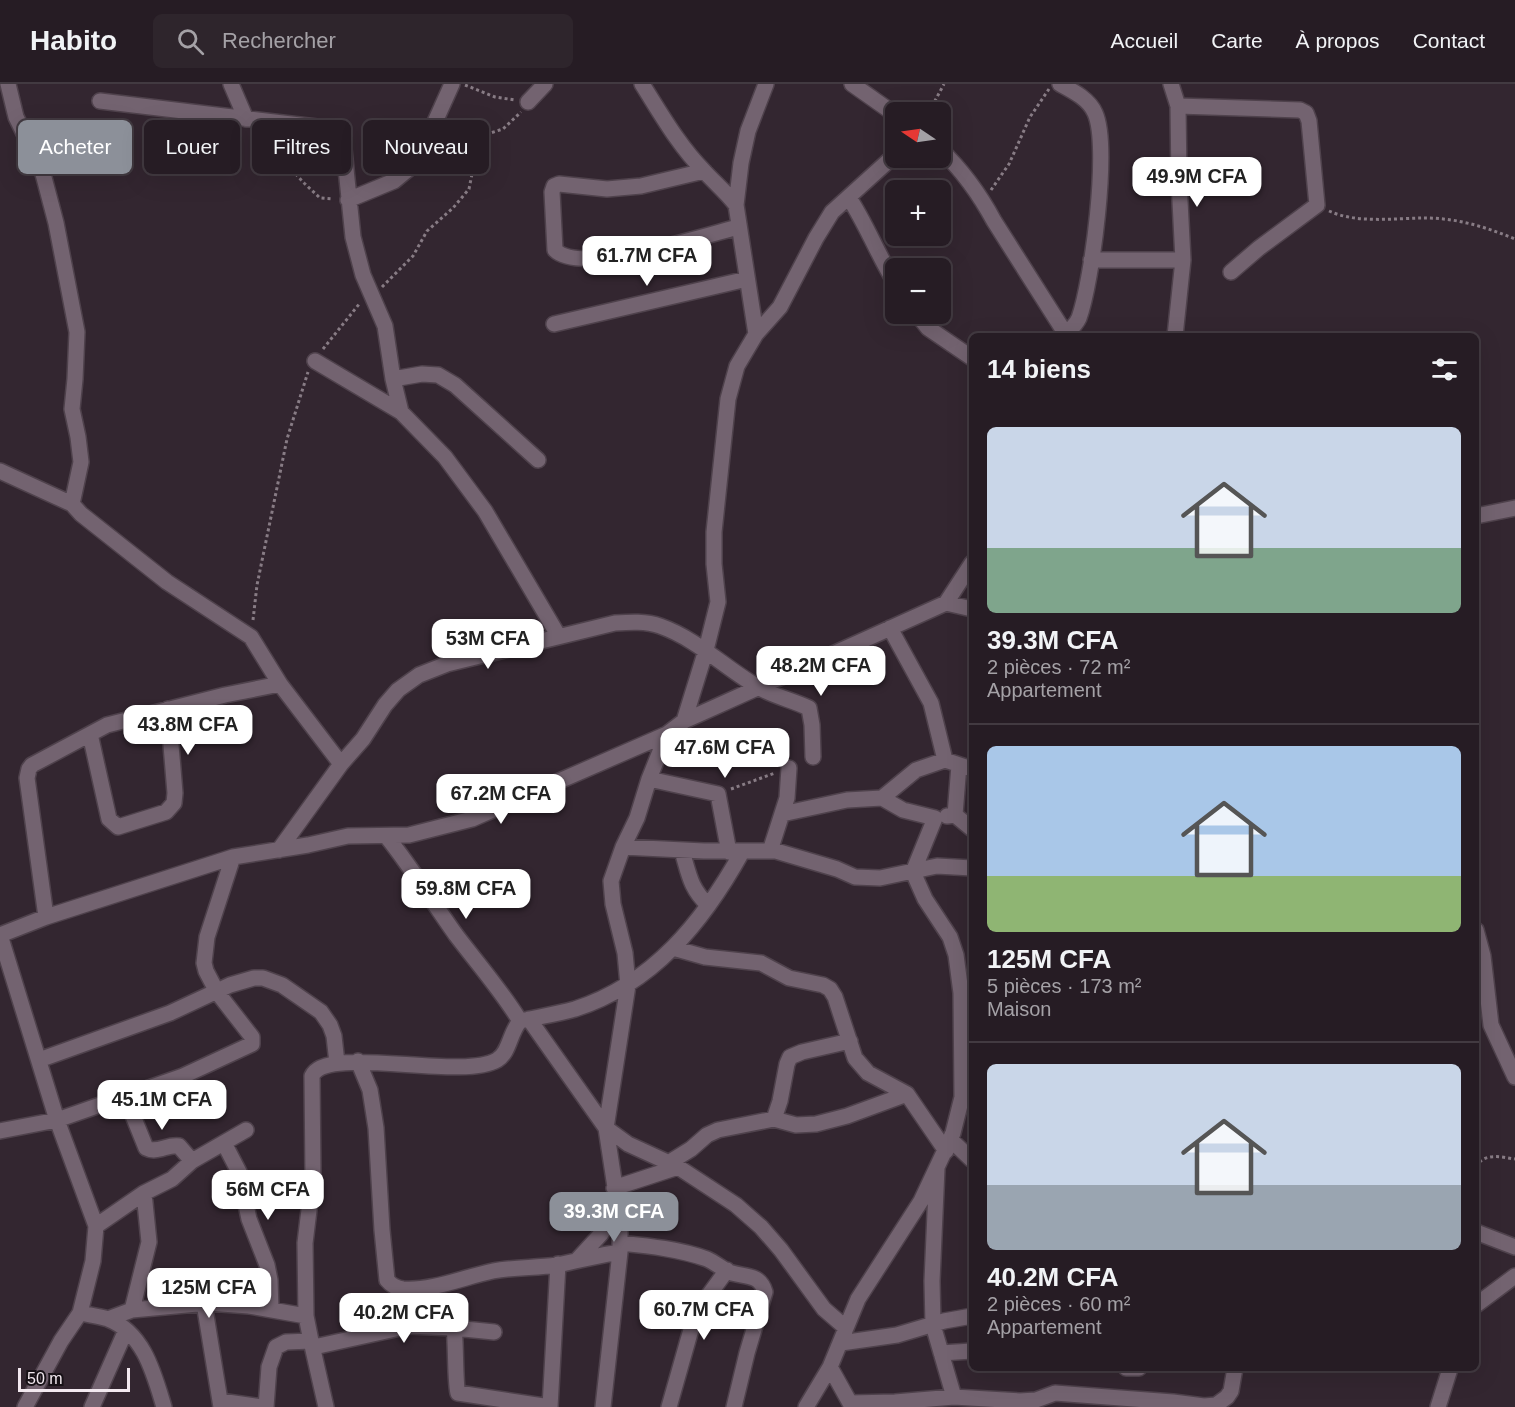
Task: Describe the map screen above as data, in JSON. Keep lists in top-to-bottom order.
{
  "scale_bar": "50 m",
  "north": "left",
  "page": {
    "header": "Habito",
    "search": "Rechercher",
    "nav": [
      "Accueil",
      "Carte",
      "À propos",
      "Contact"
    ],
    "map_buttons": ["+", "−"],
    "chip": [
      "Acheter",
      "Louer",
      "Filtres",
      "Nouveau"
    ],
    "price": [
      "49.9M CFA",
      "61.7M CFA",
      "53M CFA",
      "48.2M CFA",
      "43.8M CFA",
      "47.6M CFA",
      "67.2M CFA",
      "59.8M CFA",
      "45.1M CFA",
      "56M CFA",
      "39.3M CFA",
      "125M CFA",
      "60.7M CFA",
      "40.2M CFA"
    ],
    "heading": "14 biens",
    "list": [
      {
        "name": "39.3M CFA",
        "note": "2 pièces · 72 m² · Appartement"
      },
      {
        "name": "125M CFA",
        "note": "5 pièces · 173 m² · Maison"
      },
      {
        "name": "40.2M CFA",
        "note": "2 pièces · 60 m² · Appartement"
      }
    ],
    "scale": "50 m"
  }
}
